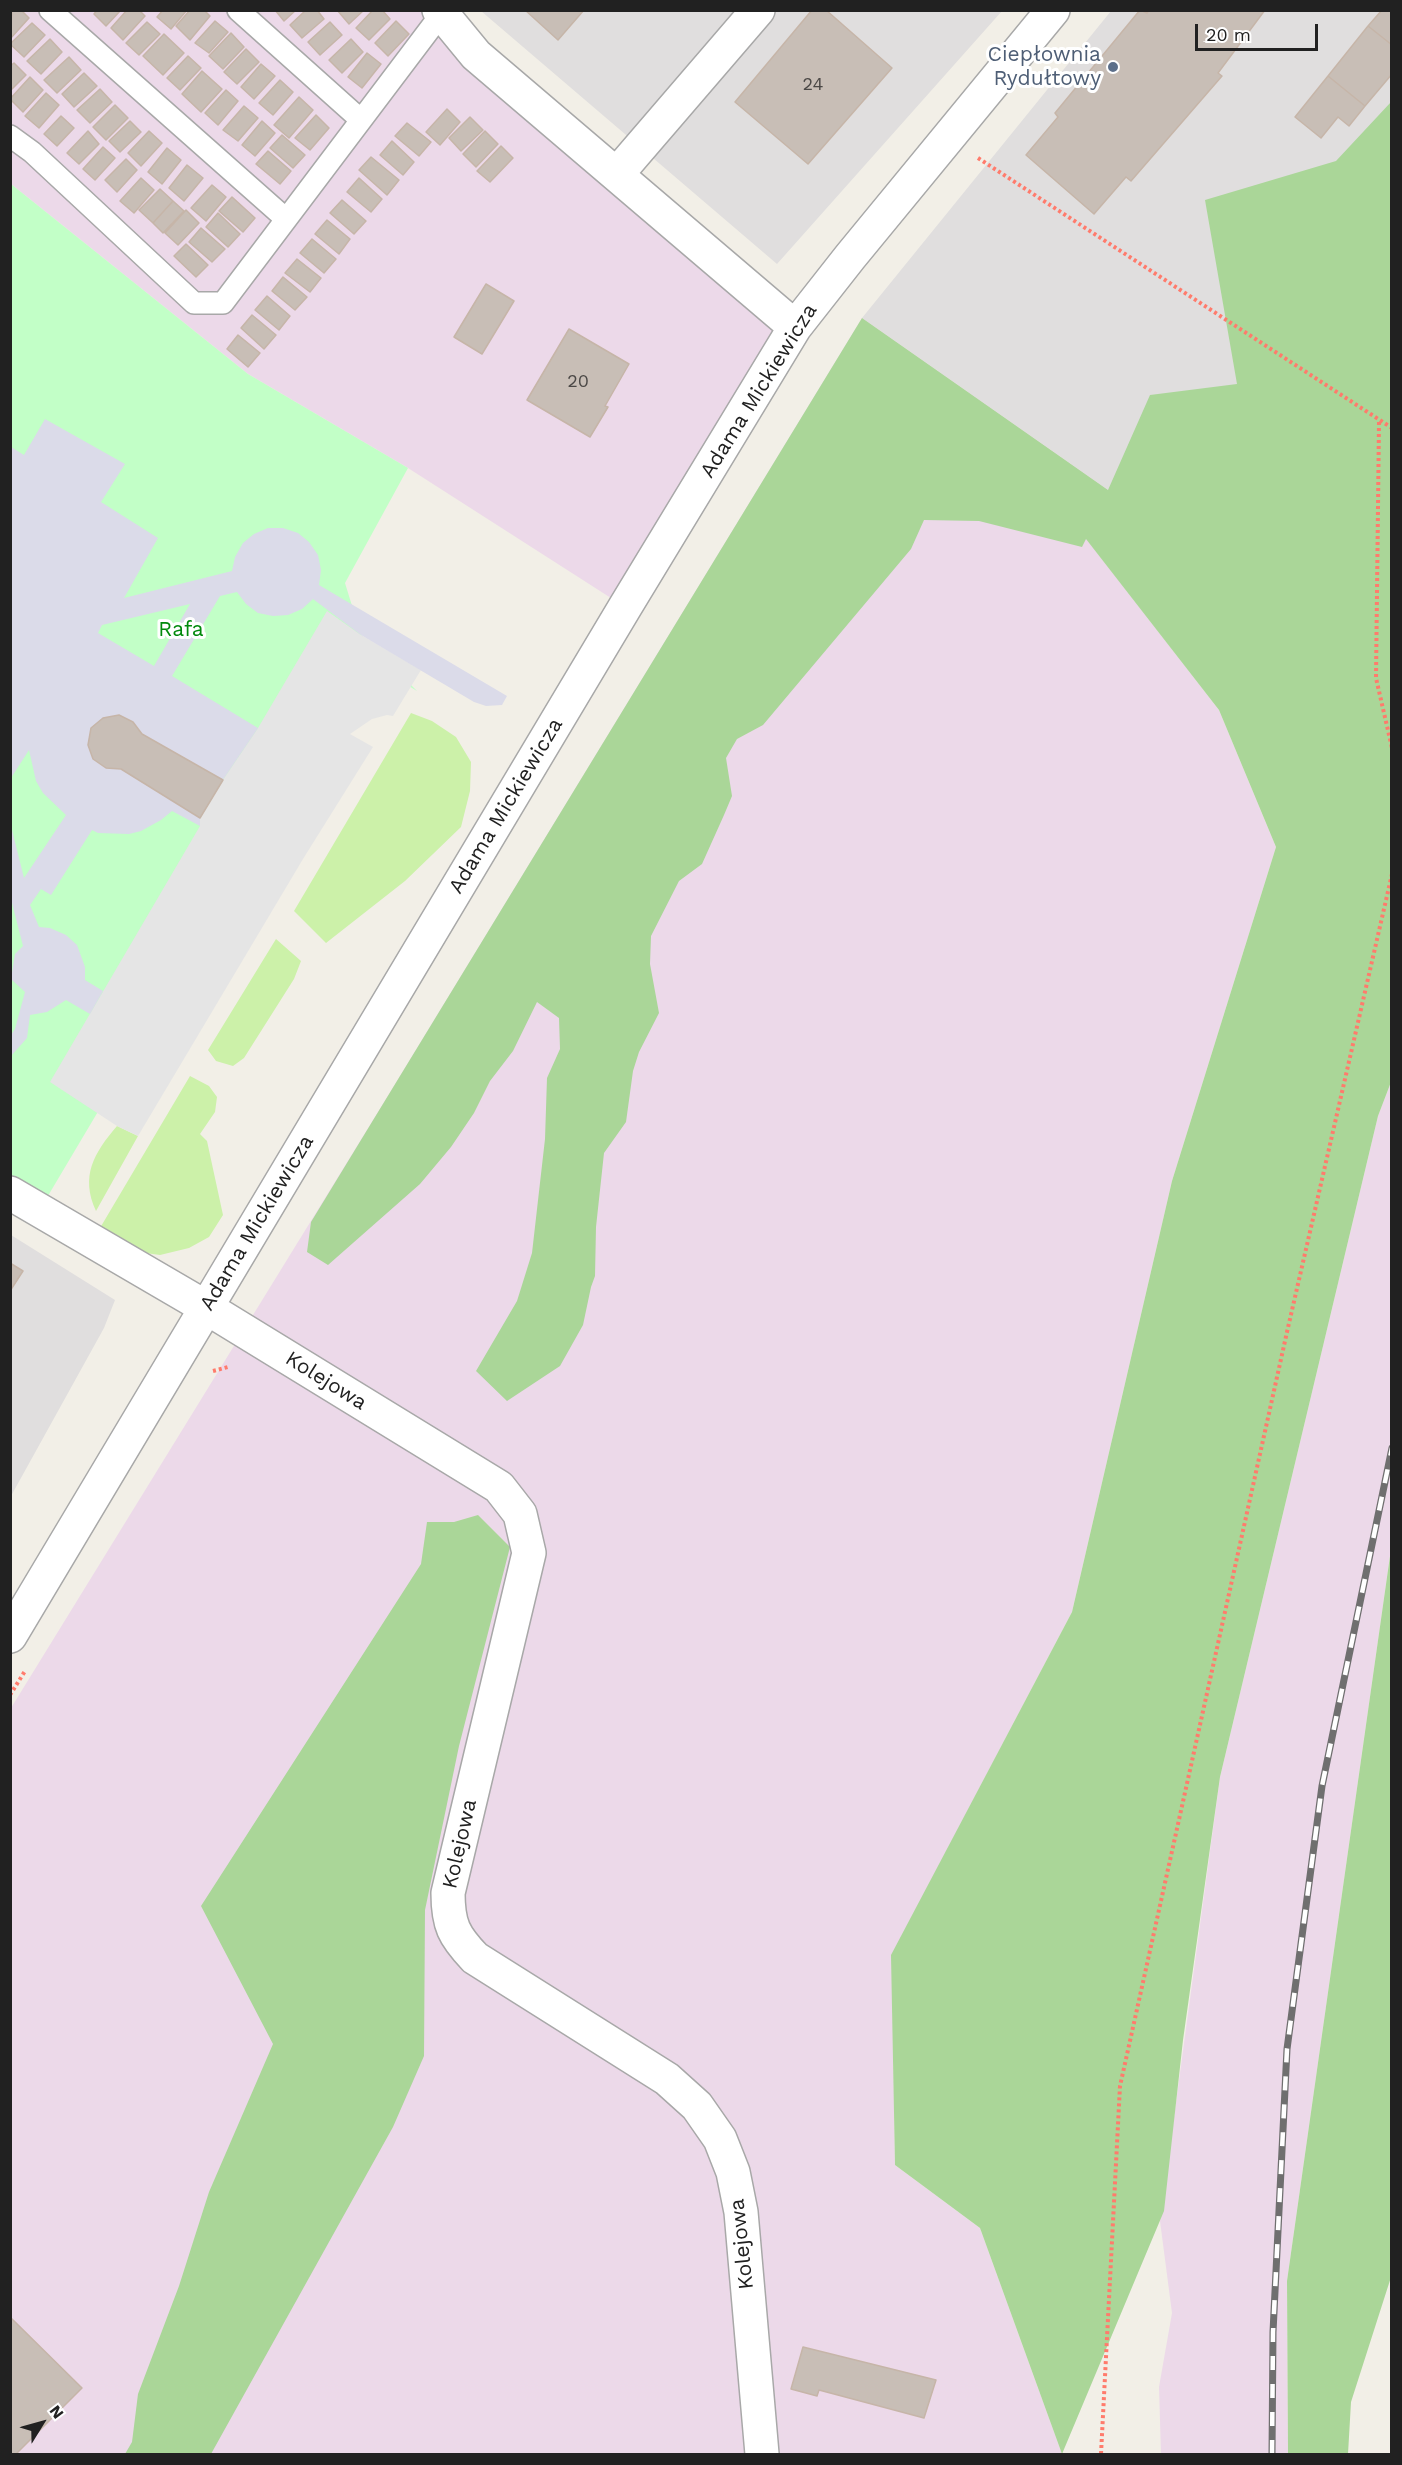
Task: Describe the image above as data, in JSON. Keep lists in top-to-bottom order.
{
  "streets": {
    "street": ["Adama Mickiewicza", "Kolejowa"]
  },
  "crossings": [
    ["Adama Mickiewicza", "Kolejowa"]
  ],
  "parks": ["Rafa"],
  "places": ["Ciepłownia Rydułtowy"],
  "house_numbers": ["24", "20"],
  "scale_bar": "20 m",
  "north": "top right"
}
